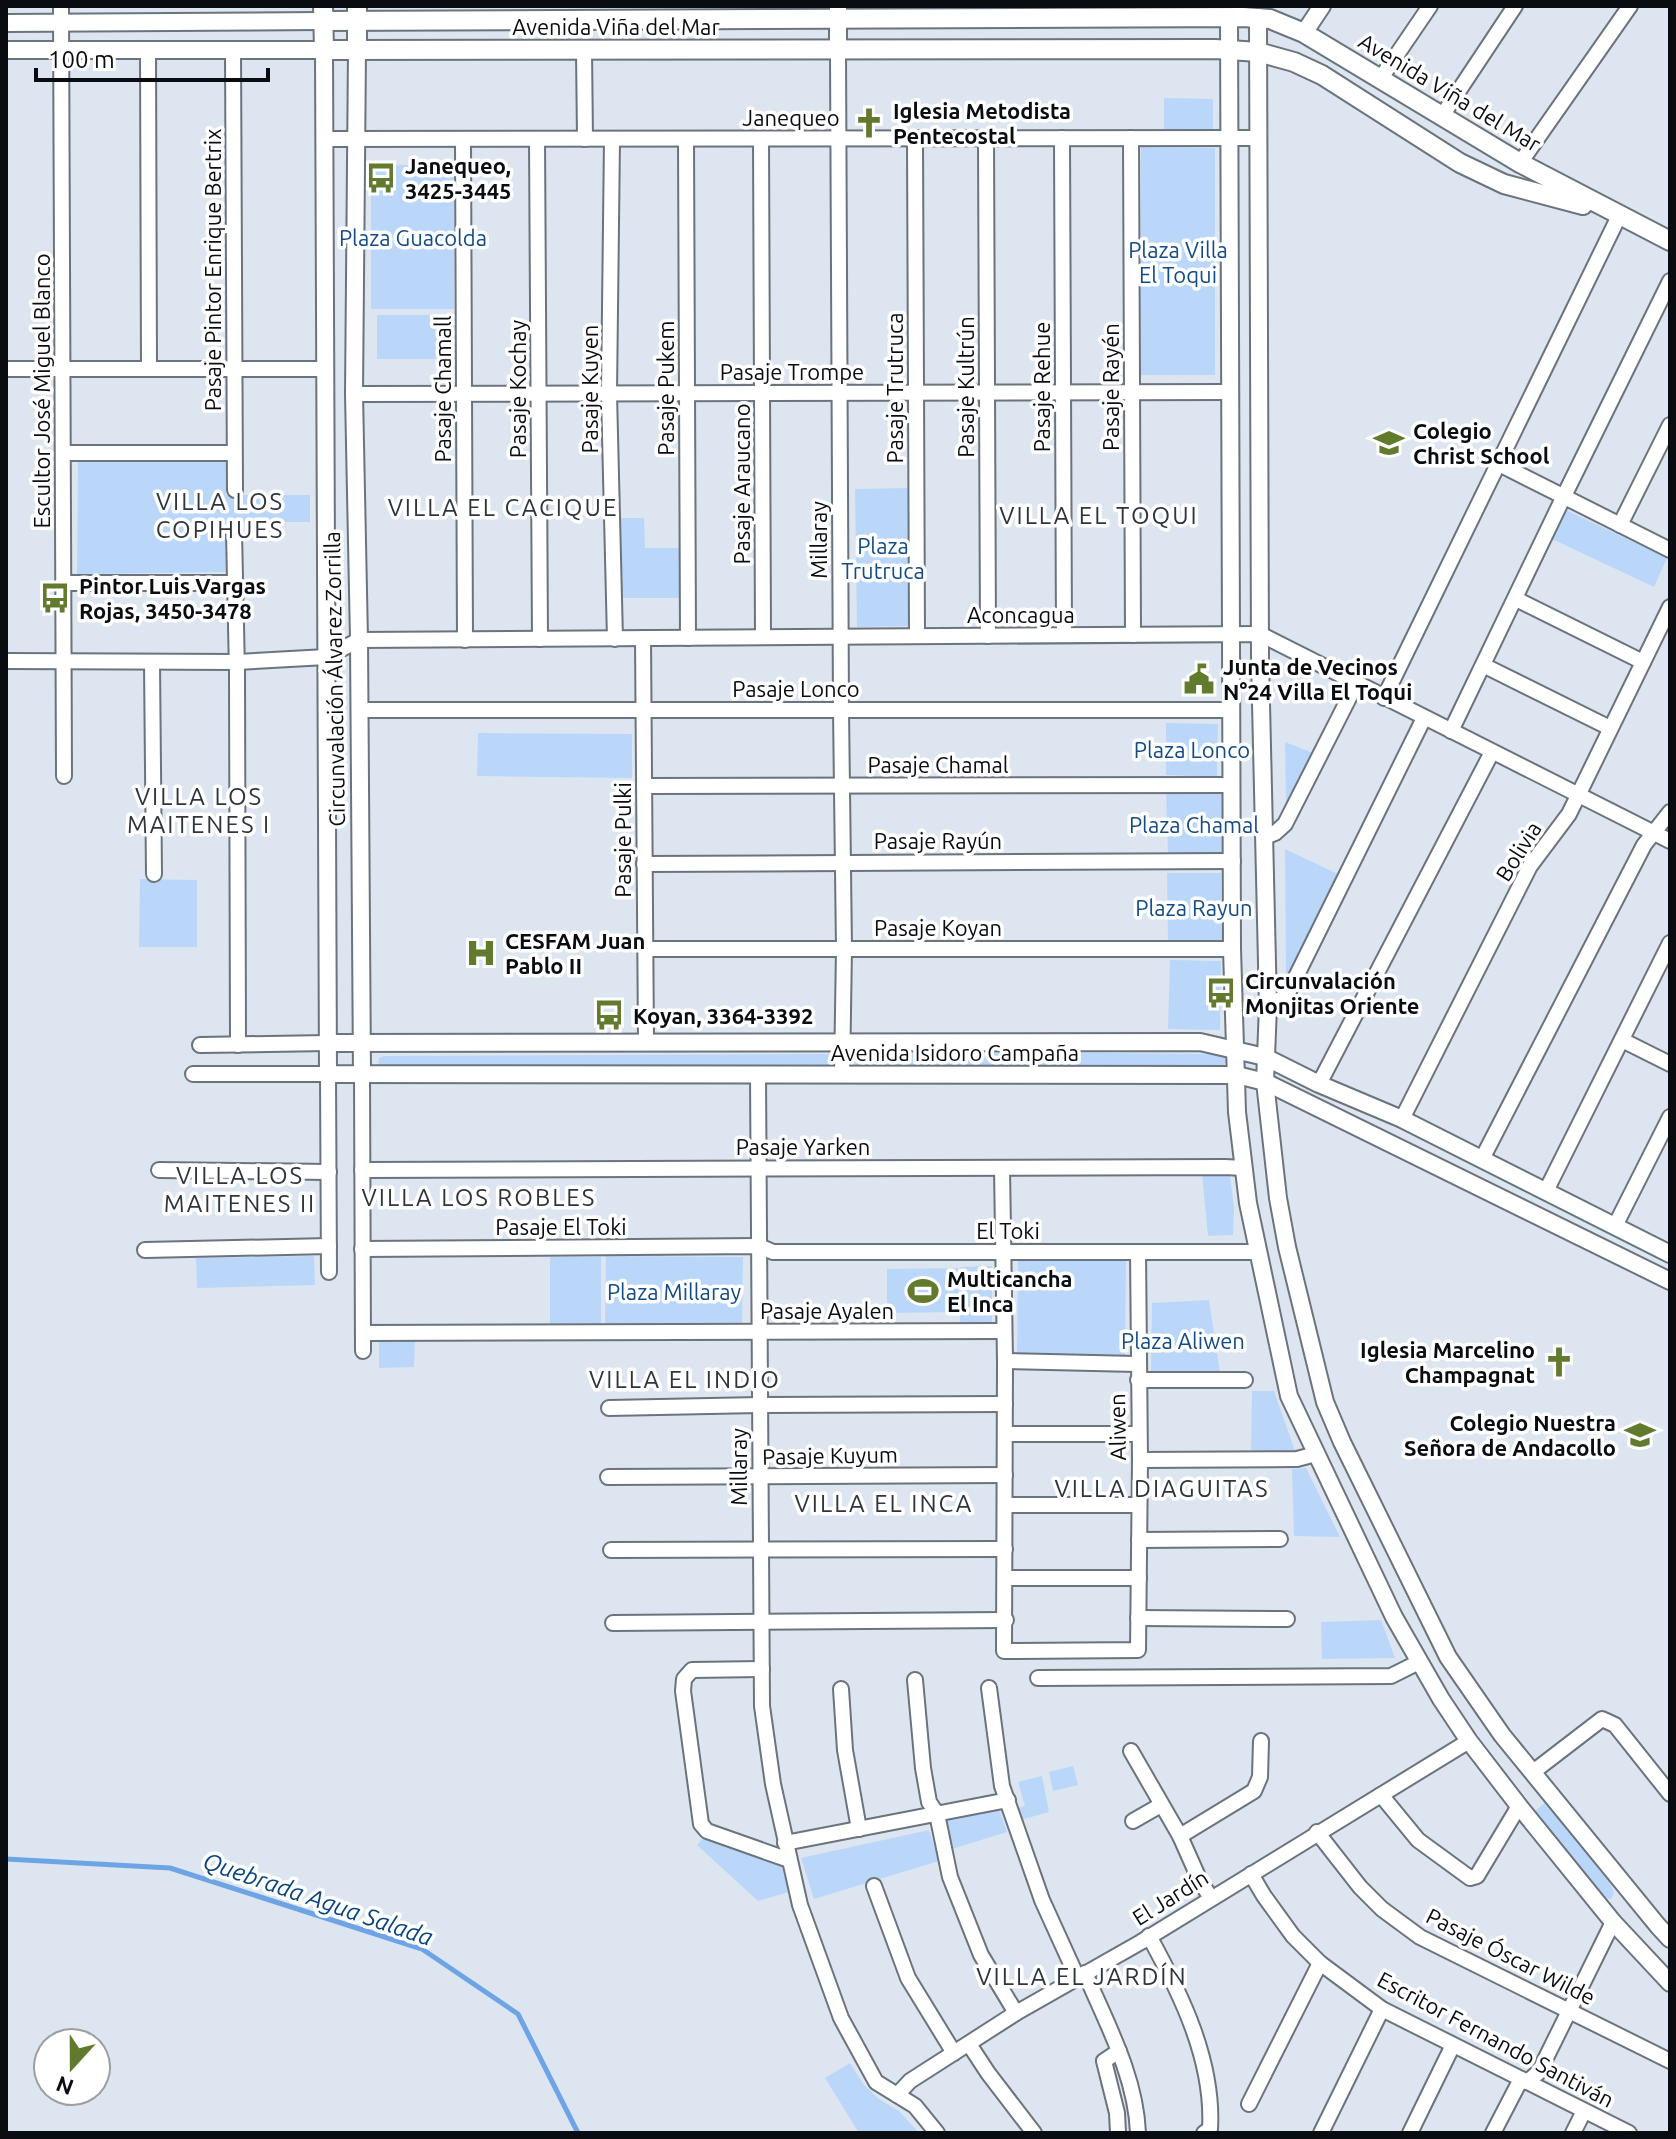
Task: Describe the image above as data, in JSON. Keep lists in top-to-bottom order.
{
  "streets": {
    "main road": ["Avenida Viña del Mar", "Circunvalación Álvarez Zorrilla"],
    "street": [
      "Janequeo",
      "Pasaje Pintor Enrique Bertrix",
      "Pasaje Trompe",
      "Pasaje Kultrún",
      "Pasaje Rehue",
      "Pasaje Rayén",
      "Pasaje Pukem",
      "Pasaje Trutruca",
      "Pasaje Chamall",
      "Pasaje Kochay",
      "Pasaje Kuyen",
      "Escultor José Miguel Blanco",
      "Pasaje Araucano",
      "Millaray",
      "Aconcagua",
      "Pasaje Lonco",
      "Pasaje Chamal",
      "Pasaje Pulki",
      "Pasaje Rayún",
      "Bolivia",
      "Pasaje Koyan",
      "Avenida Isidoro Campaña",
      "Pasaje Yarken",
      "Pasaje El Toki",
      "El Toki",
      "Pasaje Ayalen",
      "Aliwen",
      "Pasaje Kuyum",
      "El Jardín",
      "Pasaje Óscar Wilde",
      "Escritor Fernando Santiván"
    ]
  },
  "crossings": [
    ["Avenida Viña del Mar", "Pasaje Pintor Enrique Bertrix"],
    ["Avenida Viña del Mar", "Escultor José Miguel Blanco"],
    ["Avenida Viña del Mar", "Millaray"],
    ["Avenida Viña del Mar", "Circunvalación Álvarez Zorrilla"],
    ["Janequeo", "Pasaje Kultrún"],
    ["Janequeo", "Pasaje Rehue"],
    ["Janequeo", "Pasaje Rayén"],
    ["Janequeo", "Pasaje Pukem"],
    ["Janequeo", "Pasaje Trutruca"],
    ["Janequeo", "Pasaje Chamall"],
    ["Janequeo", "Pasaje Kochay"],
    ["Janequeo", "Pasaje Kuyen"],
    ["Janequeo", "Pasaje Araucano"],
    ["Janequeo", "Millaray"],
    ["Janequeo", "Circunvalación Álvarez Zorrilla"],
    ["Pasaje Trompe", "Pasaje Kultrún"],
    ["Pasaje Trompe", "Pasaje Rehue"],
    ["Pasaje Trompe", "Pasaje Rayén"],
    ["Pasaje Trompe", "Pasaje Pukem"],
    ["Pasaje Trompe", "Pasaje Trutruca"],
    ["Pasaje Trompe", "Pasaje Chamall"],
    ["Pasaje Trompe", "Pasaje Kochay"],
    ["Pasaje Trompe", "Pasaje Kuyen"],
    ["Pasaje Trompe", "Pasaje Araucano"],
    ["Pasaje Trompe", "Millaray"],
    ["Pasaje Trompe", "Circunvalación Álvarez Zorrilla"],
    ["Pasaje Kultrún", "Aconcagua"],
    ["Pasaje Rehue", "Aconcagua"],
    ["Pasaje Rayén", "Aconcagua"],
    ["Pasaje Pukem", "Aconcagua"],
    ["Pasaje Trutruca", "Aconcagua"],
    ["Pasaje Chamall", "Aconcagua"],
    ["Pasaje Kochay", "Aconcagua"],
    ["Pasaje Kuyen", "Aconcagua"],
    ["Pasaje Araucano", "Aconcagua"],
    ["Millaray", "Aconcagua"],
    ["Millaray", "Pasaje Lonco"],
    ["Millaray", "Pasaje Chamal"],
    ["Millaray", "Pasaje Rayún"],
    ["Millaray", "Pasaje Koyan"],
    ["Millaray", "Avenida Isidoro Campaña"],
    ["Millaray", "Pasaje Yarken"],
    ["Millaray", "Pasaje El Toki"],
    ["Millaray", "El Toki"],
    ["Millaray", "Pasaje Ayalen"],
    ["Millaray", "Pasaje Kuyum"],
    ["Millaray", "El Jardín"],
    ["Aconcagua", "Circunvalación Álvarez Zorrilla"],
    ["Aconcagua", "Pasaje Pulki"],
    ["Aconcagua", "Bolivia"],
    ["Circunvalación Álvarez Zorrilla", "Pasaje Lonco"],
    ["Circunvalación Álvarez Zorrilla", "Avenida Isidoro Campaña"],
    ["Circunvalación Álvarez Zorrilla", "Pasaje Yarken"],
    ["Circunvalación Álvarez Zorrilla", "Pasaje El Toki"],
    ["Circunvalación Álvarez Zorrilla", "Pasaje Ayalen"],
    ["Pasaje Lonco", "Pasaje Pulki"],
    ["Pasaje Chamal", "Pasaje Pulki"],
    ["Pasaje Pulki", "Pasaje Rayún"],
    ["Pasaje Pulki", "Pasaje Koyan"],
    ["Pasaje Pulki", "Avenida Isidoro Campaña"],
    ["Bolivia", "Avenida Isidoro Campaña"],
    ["Pasaje El Toki", "El Toki"],
    ["El Toki", "Aliwen"],
    ["El Jardín", "Pasaje Óscar Wilde"],
    ["El Jardín", "Escritor Fernando Santiván"]
  ],
  "districts": [
    "VILLA LOS COPIHUES",
    "VILLA EL CACIQUE",
    "VILLA EL TOQUI",
    "VILLA LOS MAITENES I",
    "VILLA LOS MAITENES II",
    "VILLA LOS ROBLES",
    "VILLA EL INDIO",
    "VILLA DIAGUITAS",
    "VILLA EL INCA",
    "VILLA EL JARDÍN"
  ],
  "water": ["Quebrada Agua Salada"],
  "parks": [
    "Plaza Guacolda",
    "Plaza Villa El Toqui",
    "Plaza Trutruca",
    "Plaza Lonco",
    "Plaza Chamal",
    "Plaza Rayun",
    "Plaza Millaray",
    "Plaza Aliwen"
  ],
  "places": {
    "church": ["Iglesia Metodista Pentecostal", "Iglesia Marcelino Champagnat"],
    "bus stop": [
      "Janequeo, 3425-3445",
      "Pintor Luis Vargas Rojas, 3450-3478",
      "Circunvalación Monjitas Oriente",
      "Koyan, 3364-3392"
    ],
    "school or university": ["Colegio Christ School", "Colegio Nuestra Señora de Andacollo"],
    "public building": ["Junta de Vecinos N°24 Villa El Toqui"],
    "hospital": ["CESFAM Juan Pablo II"],
    "sports": ["Multicancha El Inca"]
  },
  "scale_bar": "100 m",
  "north": "bottom"
}
